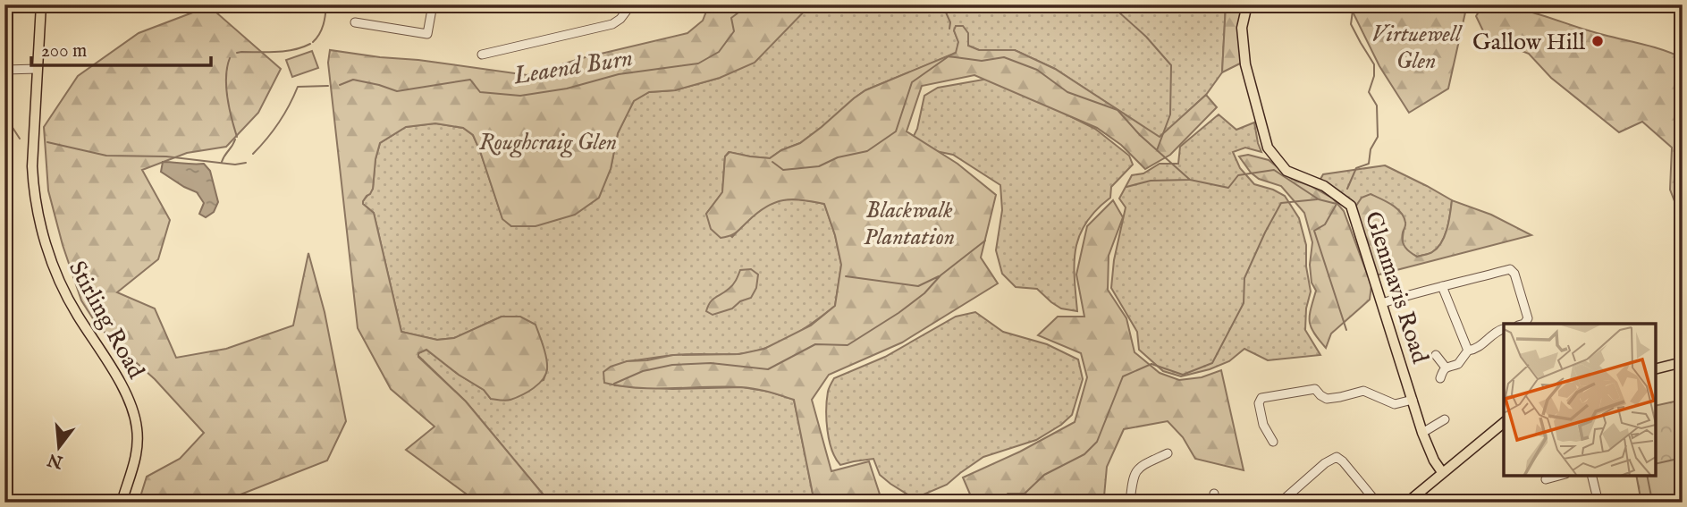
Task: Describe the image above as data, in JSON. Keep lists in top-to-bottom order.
{
  "streets": {
    "main road": ["Glenmavis Road", "Stirling Road"]
  },
  "water": ["Leaend Burn"],
  "parks": ["Virtuewell Glen", "Roughcraig Glen", "Blackwalk Plantation"],
  "places": ["Gallow Hill"],
  "scale_bar": "200 m",
  "north": "bottom"
}
